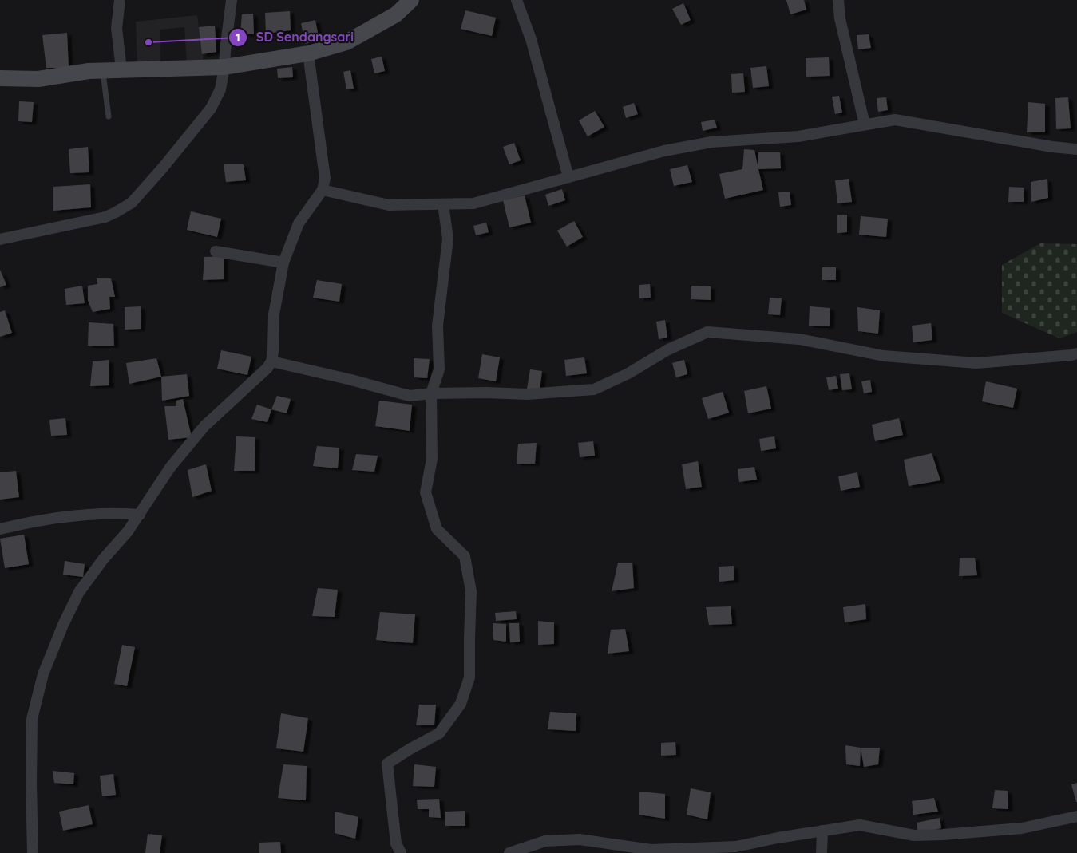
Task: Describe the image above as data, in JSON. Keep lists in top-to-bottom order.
{
  "places": ["SD Sendangsari"]
}
